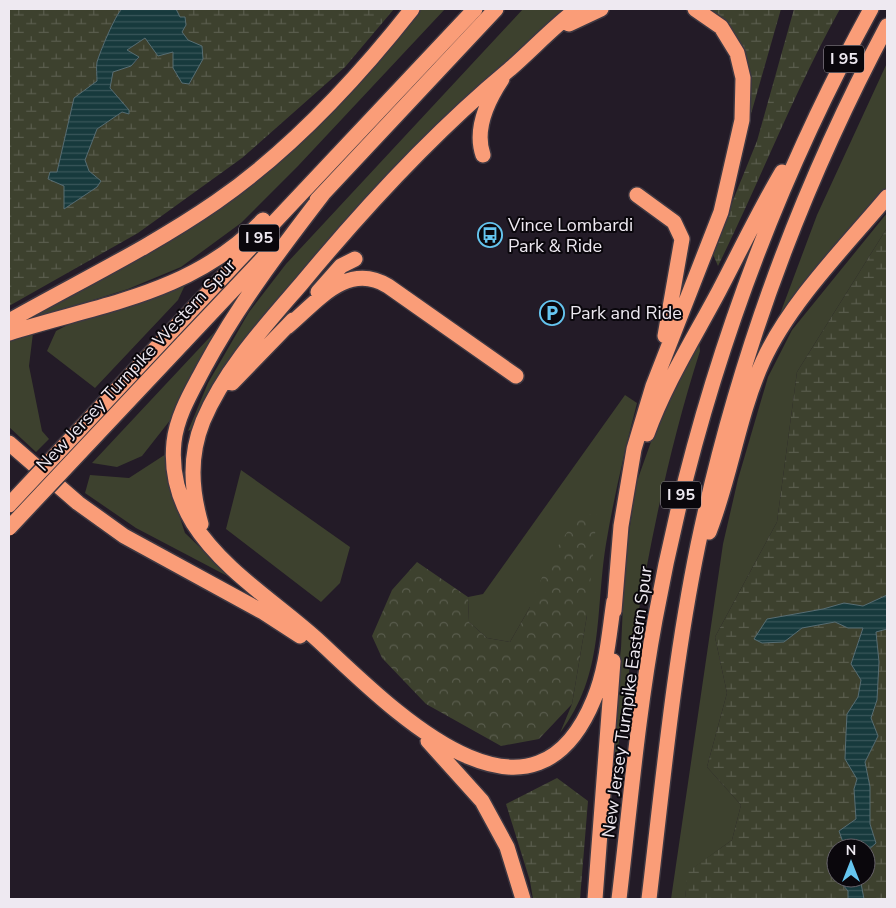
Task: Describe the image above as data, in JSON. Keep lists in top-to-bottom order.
{
  "streets": {
    "highway": ["I 95", "New Jersey Turnpike Western Spur", "New Jersey Turnpike Eastern Spur"]
  },
  "places": {
    "bus stop": ["Vince Lombardi Park & Ride"],
    "parking": ["Park and Ride"]
  },
  "north": "top"
}
